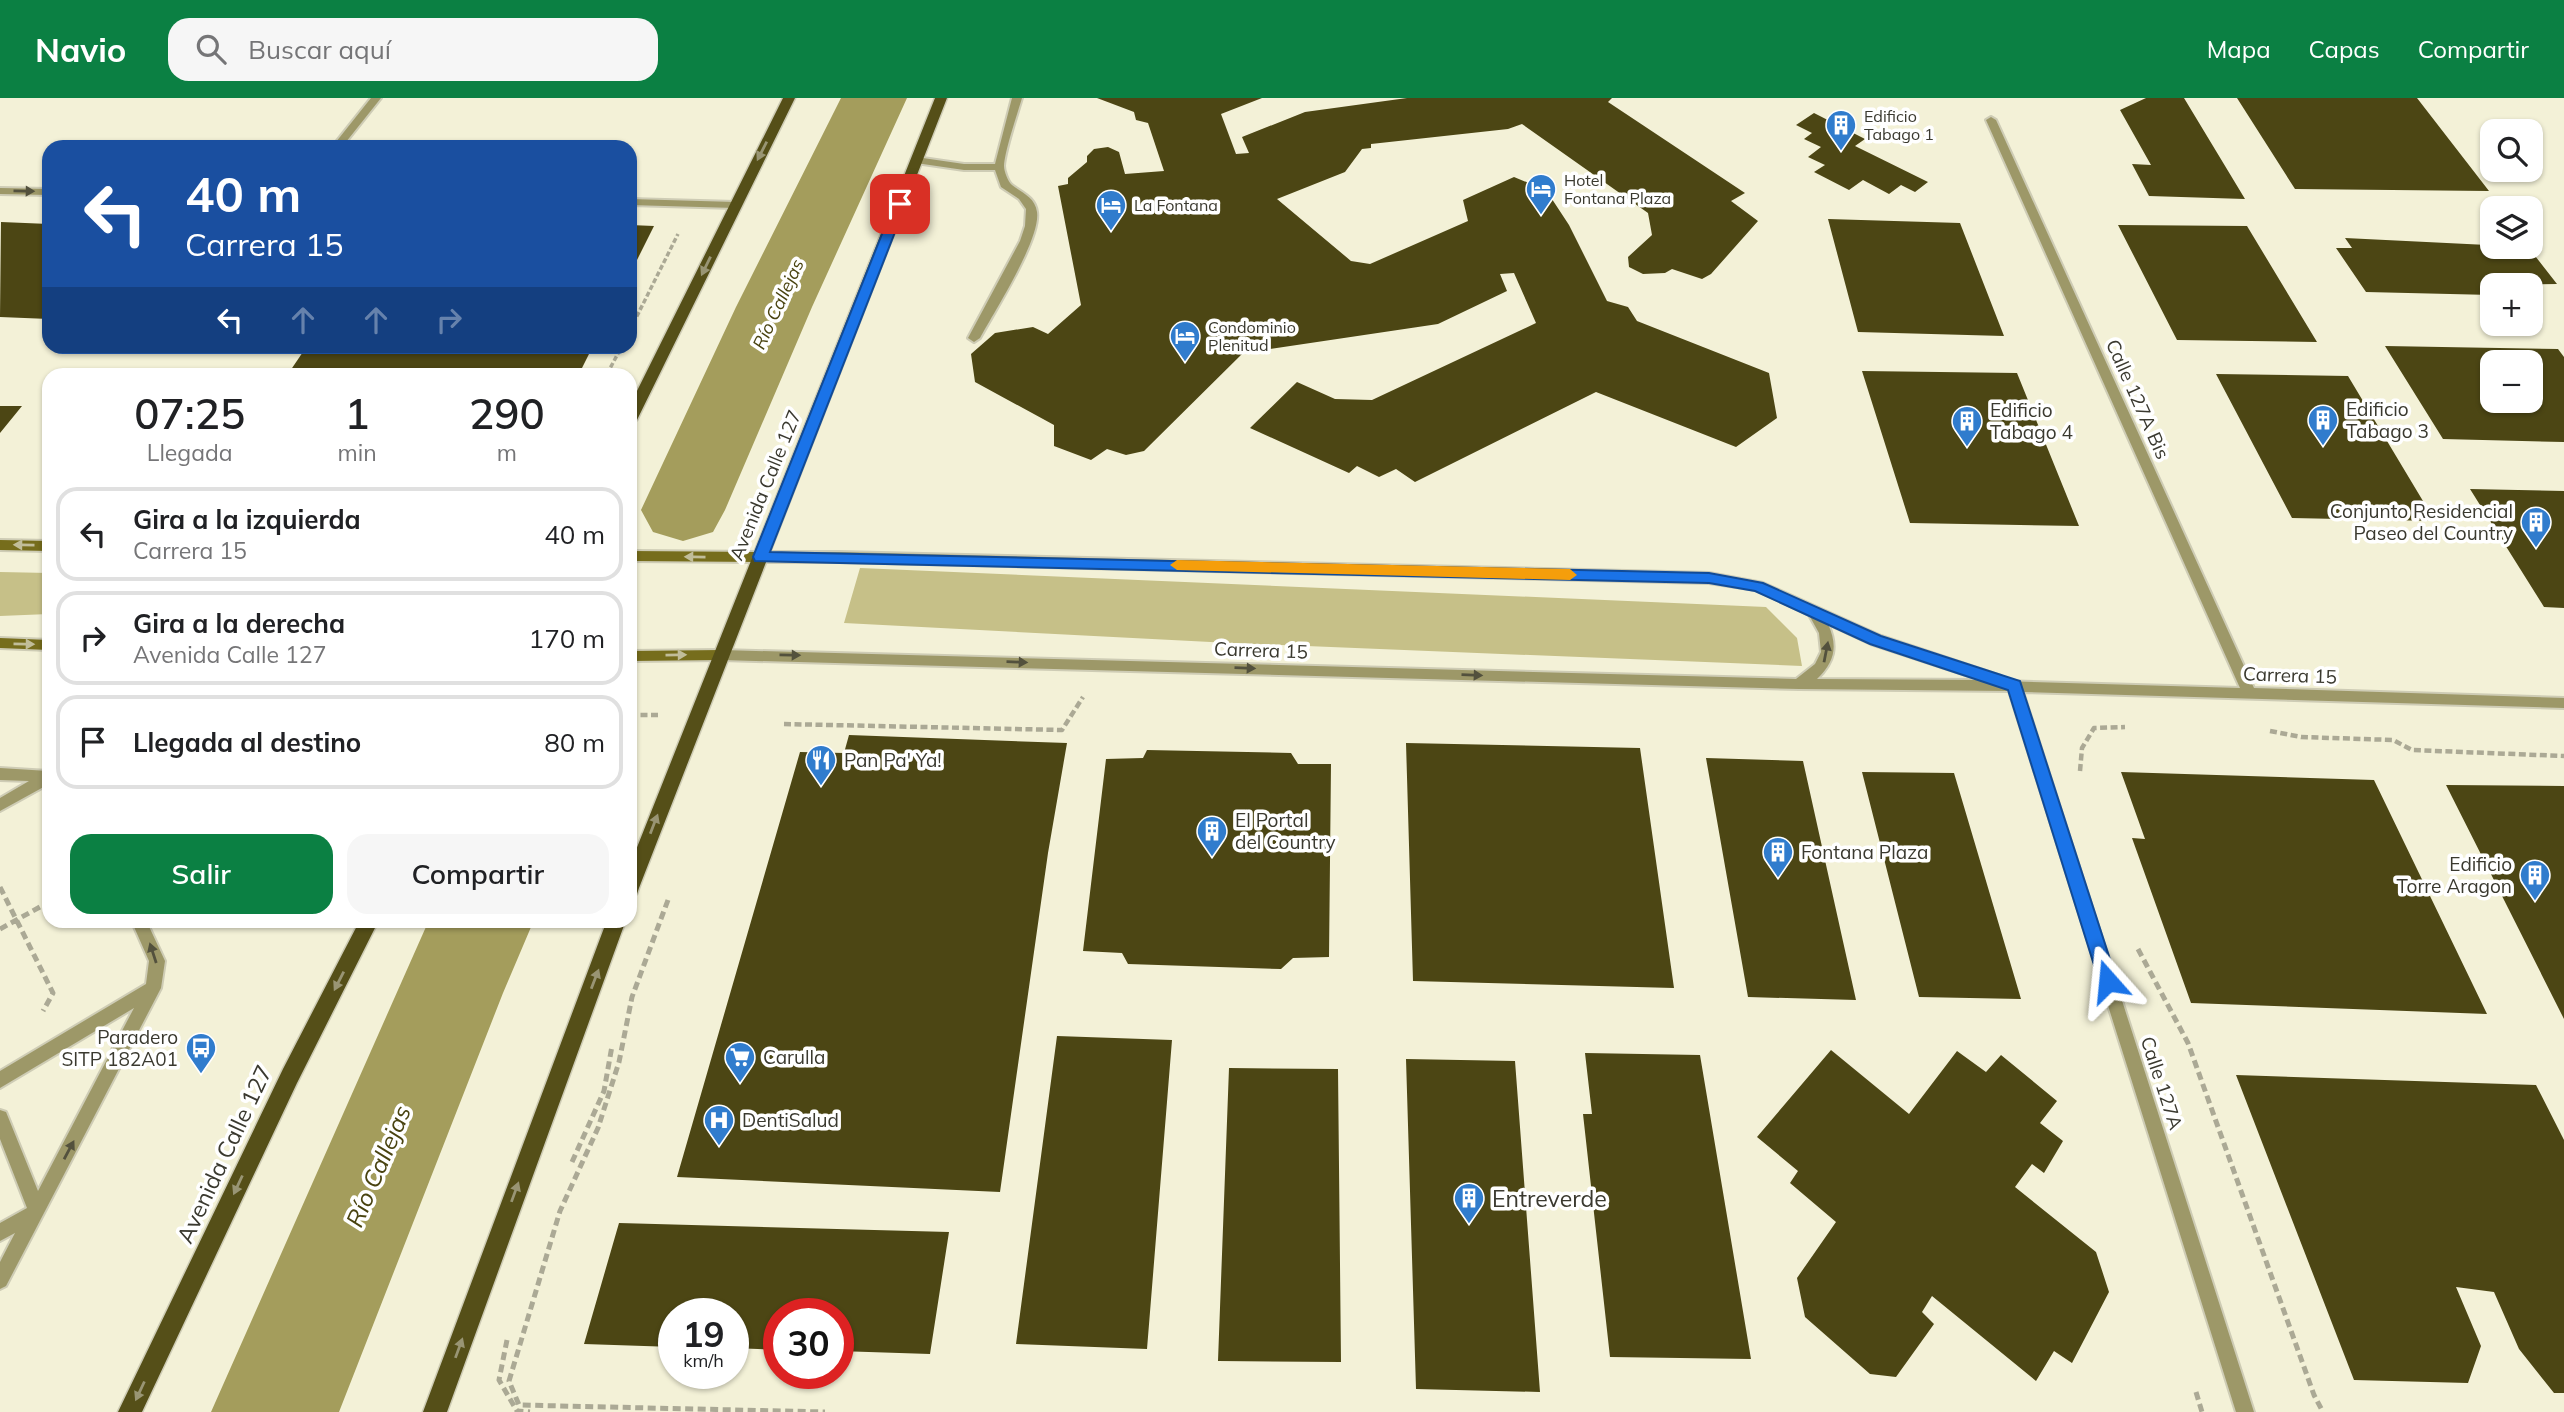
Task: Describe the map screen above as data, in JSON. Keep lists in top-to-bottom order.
{
  "streets": {
    "main road": ["Avenida Calle 127"],
    "street": ["Calle 127A Bis", "Carrera 15", "Calle 127A"]
  },
  "crossings": [
    ["Calle 127A Bis", "Carrera 15"],
    ["Avenida Calle 127", "Carrera 15"],
    ["Carrera 15", "Calle 127A"]
  ],
  "water": ["Río Callejas"],
  "places": {
    "building": [
      "Edificio Tabago 1",
      "Edificio Tabago 3",
      "Edificio Tabago 4",
      "Conjunto Residencial Paseo del Country",
      "El Portal del Country",
      "Fontana Plaza",
      "Edificio Torre Aragon",
      "Entreverde"
    ],
    "hotel": ["Hotel Fontana Plaza", "La Fontana", "Condominio Plenitud"],
    "restaurant": ["Pan Pa' Ya!"],
    "bus stop": ["Paradero SITP 182A01"],
    "supermarket": ["Carulla"],
    "hospital": ["DentiSalud"]
  },
  "page": {
    "header": "Navio",
    "search": "Buscar aquí",
    "nav": ["Mapa", "Capas", "Compartir"],
    "map_buttons": ["+", "−"],
    "turn": ["40 m", "Carrera 15"],
    "eta": [
      "07:25",
      "Llegada",
      "1",
      "min",
      "290",
      "m"
    ],
    "list": [
      {
        "name": "Gira a la izquierda",
        "note": "Carrera 15",
        "value": "40 m"
      },
      {
        "name": "Gira a la derecha",
        "note": "Avenida Calle 127",
        "value": "170 m"
      },
      {
        "name": "Llegada al destino",
        "value": "80 m"
      }
    ],
    "buttons": ["Salir", "Compartir"],
    "speed": "19 km/h",
    "limit": "30"
  }
}
